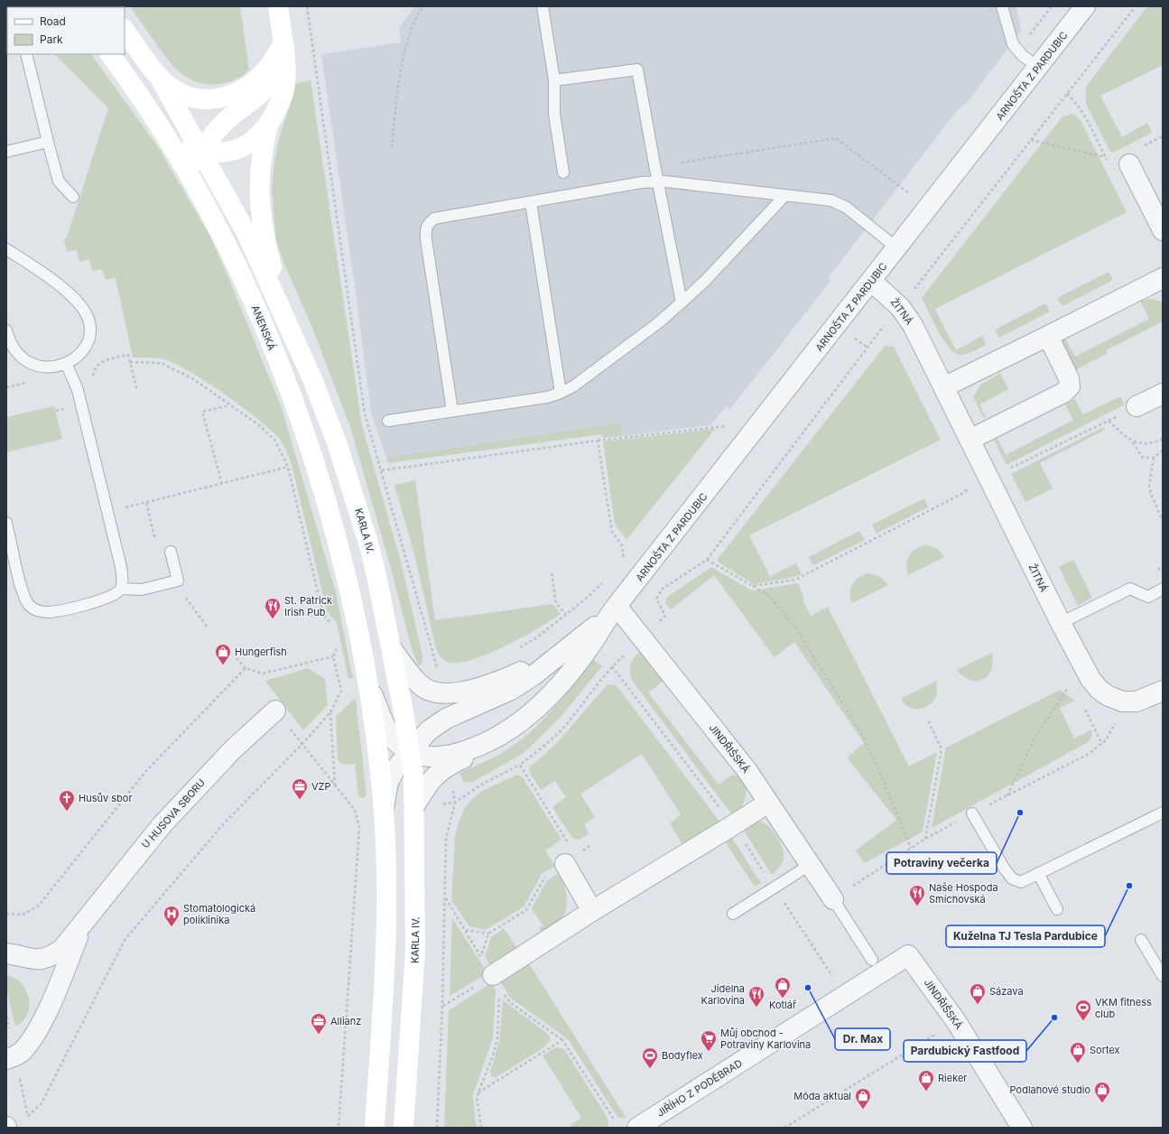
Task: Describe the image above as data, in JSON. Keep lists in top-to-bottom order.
{
  "streets": {
    "street": [
      "ARNOŠTA Z PARDUBIC",
      "ŽITNÁ",
      "ANENSKÁ",
      "KARLA IV.",
      "JINDŘIŠSKÁ",
      "U HUSOVA SBORU",
      "JIŘÍHO Z PODĚBRAD"
    ]
  },
  "crossings": [
    ["ARNOŠTA Z PARDUBIC", "ŽITNÁ"],
    ["ARNOŠTA Z PARDUBIC", "KARLA IV."],
    ["ARNOŠTA Z PARDUBIC", "JINDŘIŠSKÁ"],
    ["ANENSKÁ", "KARLA IV."],
    ["JINDŘIŠSKÁ", "JIŘÍHO Z PODĚBRAD"]
  ],
  "places": {
    "restaurant": ["St. Patrick Irish Pub", "Naše Hospoda Smíchovská", "Jídelna Karlovina"],
    "shop": [
      "Hungerfish",
      "Kotlář",
      "Sázava",
      "Sortex",
      "Rieker",
      "Podlahové studio",
      "Móda aktual"
    ],
    "office": ["VZP", "Allianz"],
    "church": ["Husův sbor"],
    "other": [
      "Potraviny večerka",
      "Kuželna TJ Tesla Pardubice",
      "Dr. Max",
      "Pardubický Fastfood"
    ],
    "hospital": ["Stomatologická poliklinika"],
    "sports": ["VKM fitness club", "Bodyflex"],
    "supermarket": ["Můj obchod - Potraviny Karlovina"]
  },
  "legend": ["Road", "Park"]
}
